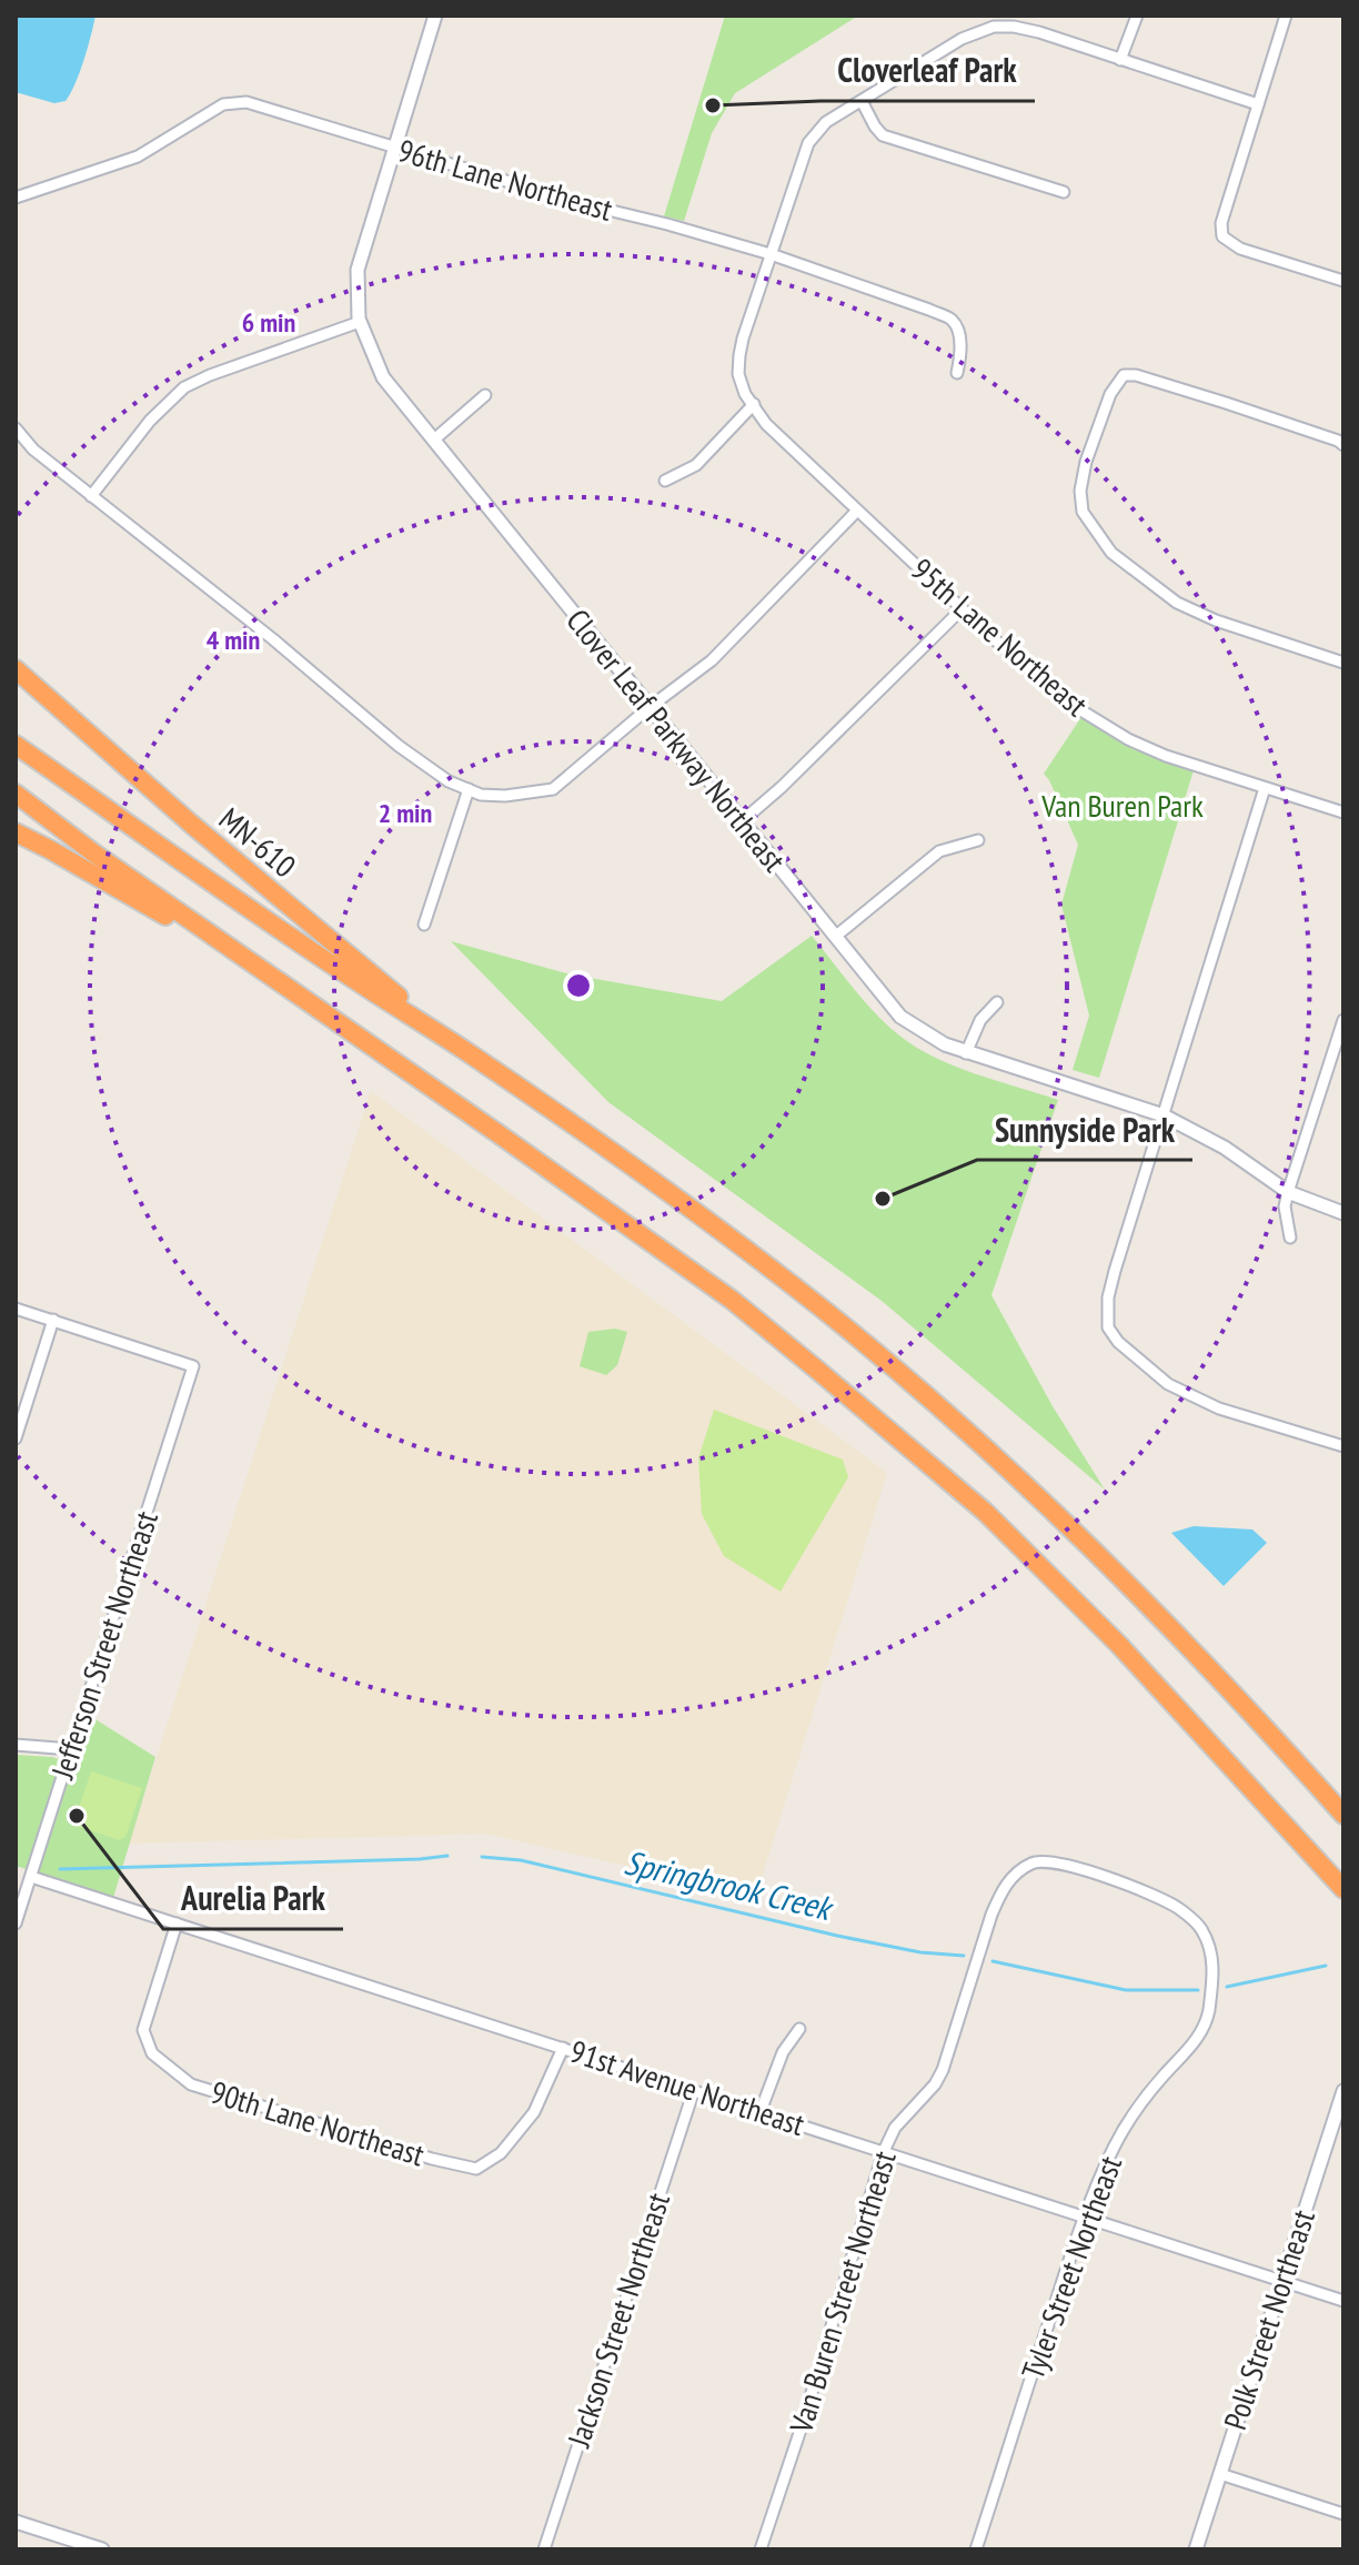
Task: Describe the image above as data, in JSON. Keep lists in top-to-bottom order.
{
  "streets": {
    "highway": ["MN-610"],
    "street": [
      "96th Lane Northeast",
      "95th Lane Northeast",
      "Clover Leaf Parkway Northeast",
      "Jefferson Street Northeast",
      "91st Avenue Northeast",
      "90th Lane Northeast",
      "Tyler Street Northeast",
      "Van Buren Street Northeast",
      "Jackson Street Northeast",
      "Polk Street Northeast"
    ]
  },
  "crossings": [
    ["96th Lane Northeast", "95th Lane Northeast"],
    ["96th Lane Northeast", "Clover Leaf Parkway Northeast"],
    ["Jefferson Street Northeast", "91st Avenue Northeast"],
    ["91st Avenue Northeast", "90th Lane Northeast"],
    ["91st Avenue Northeast", "Tyler Street Northeast"],
    ["91st Avenue Northeast", "Van Buren Street Northeast"],
    ["91st Avenue Northeast", "Jackson Street Northeast"],
    ["91st Avenue Northeast", "Polk Street Northeast"],
    ["Tyler Street Northeast", "Van Buren Street Northeast"]
  ],
  "water": ["Springbrook Creek"],
  "parks": ["Van Buren Park"],
  "places": ["Cloverleaf Park", "Sunnyside Park", "Aurelia Park"],
  "rings": ["6 min", "4 min", "2 min"]
}
